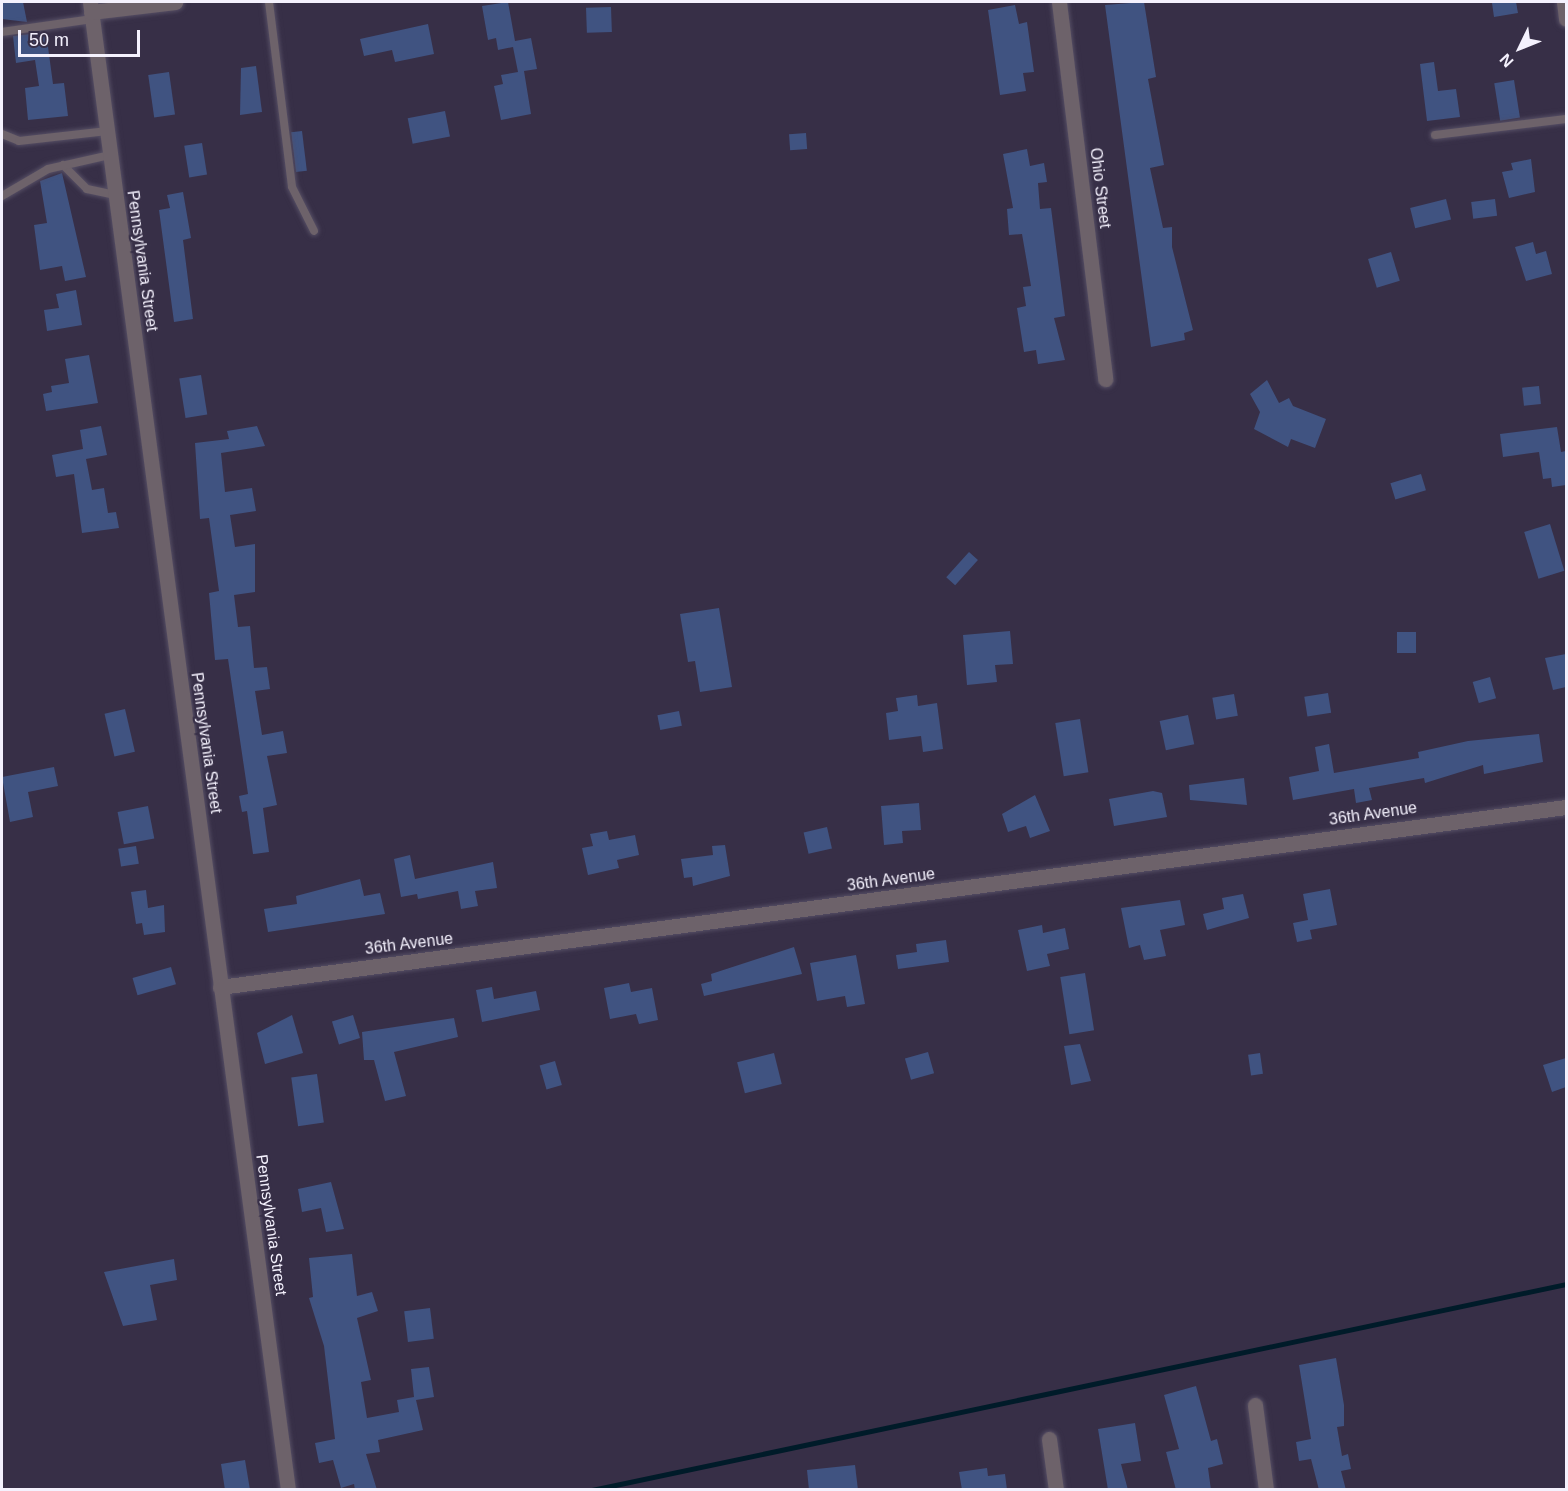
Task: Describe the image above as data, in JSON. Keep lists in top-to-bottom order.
{
  "streets": {
    "street": ["Ohio Street", "Pennsylvania Street", "36th Avenue"]
  },
  "crossings": [
    ["Pennsylvania Street", "36th Avenue"]
  ],
  "scale_bar": "50 m",
  "north": "bottom left"
}
